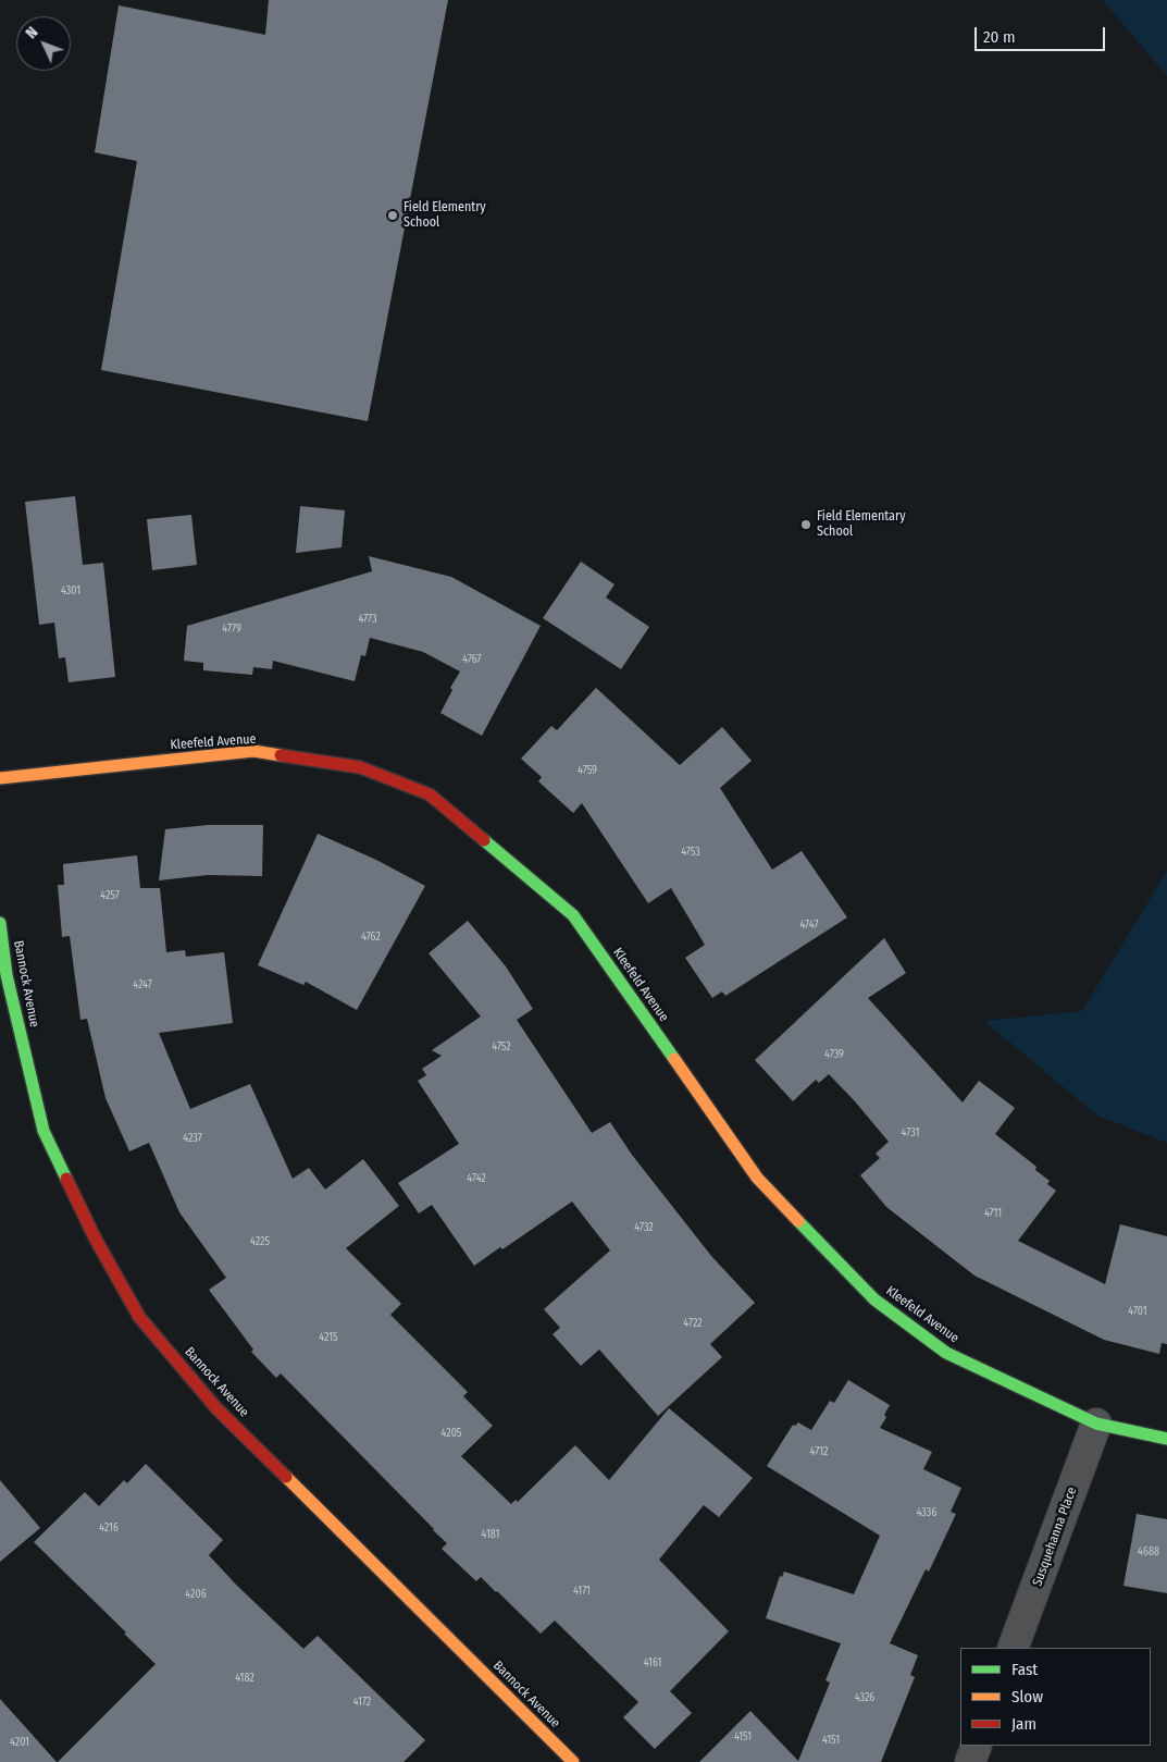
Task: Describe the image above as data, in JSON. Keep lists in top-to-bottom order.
{
  "streets": {
    "street": ["Kleefeld Avenue", "Bannock Avenue", "Susquehanna Place"]
  },
  "crossings": [
    ["Kleefeld Avenue", "Susquehanna Place"]
  ],
  "places": ["Field Elementry School", "Field Elementary School"],
  "house_numbers": [
    "4301",
    "4773",
    "4779",
    "4767",
    "4759",
    "4753",
    "4257",
    "4747",
    "4762",
    "4247",
    "4752",
    "4739",
    "4731",
    "4237",
    "4742",
    "4711",
    "4732",
    "4225",
    "4701",
    "4722",
    "4215",
    "4205",
    "4712",
    "4336",
    "4216",
    "4181",
    "4688",
    "4171",
    "4206",
    "4161",
    "4182",
    "4326",
    "4172",
    "4151",
    "4151",
    "4201"
  ],
  "legend": ["Fast", "Slow", "Jam"],
  "scale_bar": "20 m",
  "north": "top left"
}
